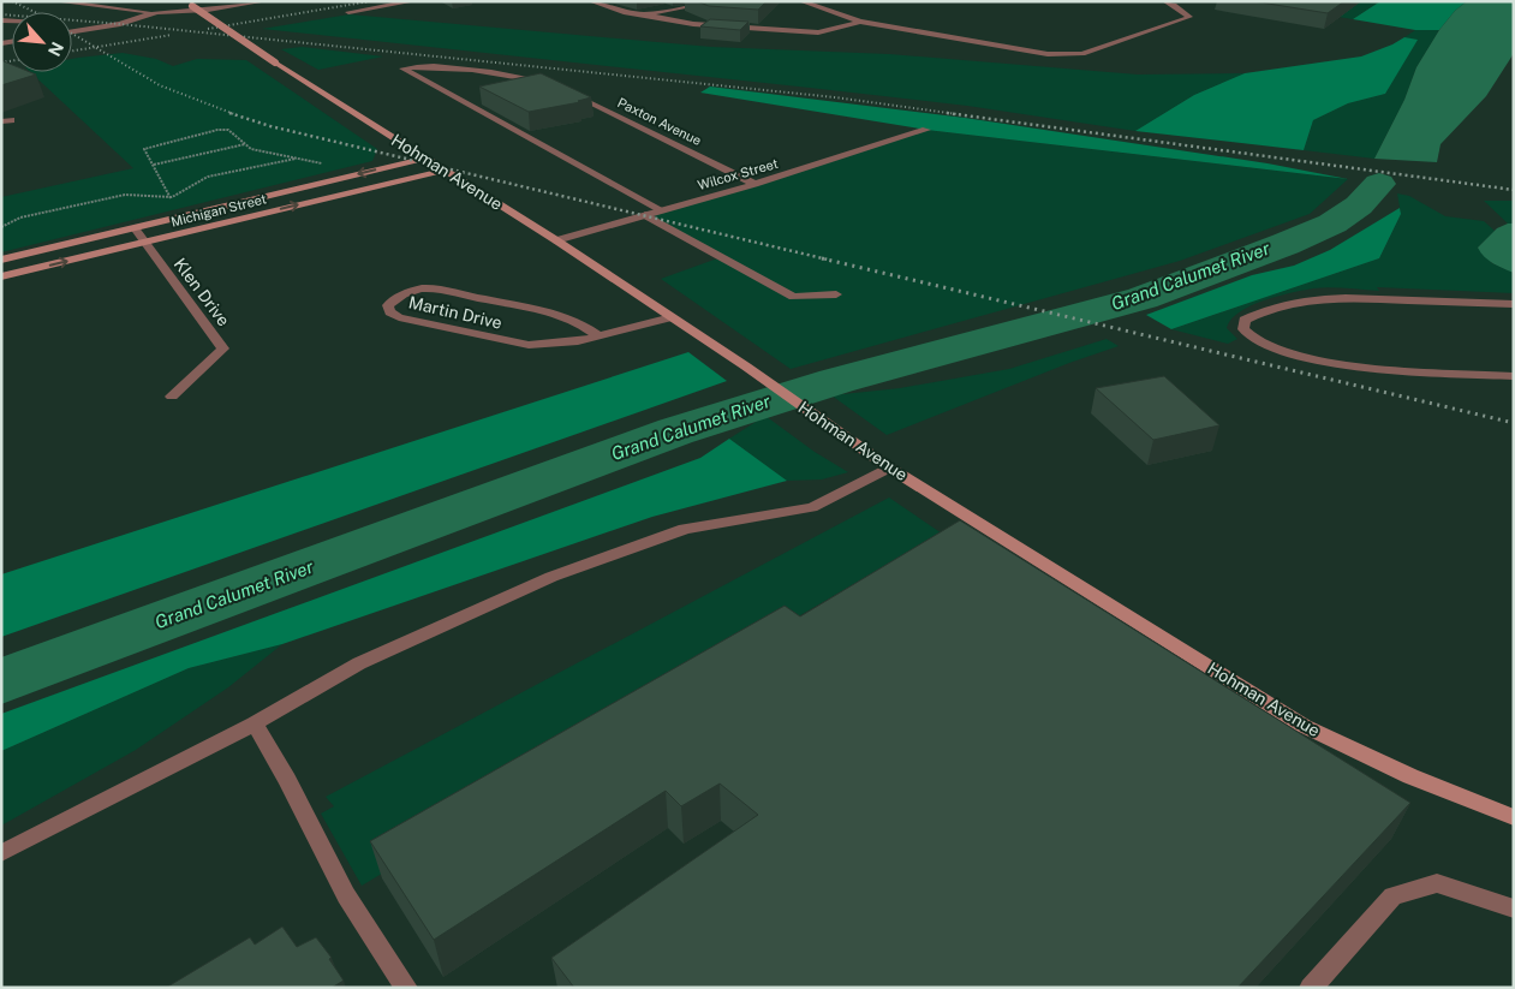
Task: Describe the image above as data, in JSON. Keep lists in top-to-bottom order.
{
  "streets": {
    "main road": ["Hohman Avenue", "Michigan Street"],
    "street": [
      "Paxton Avenue",
      "Wilcox Street",
      "Klen Drive",
      "Martin Drive"
    ]
  },
  "crossings": [
    ["Paxton Avenue", "Wilcox Street"],
    ["Hohman Avenue", "Wilcox Street"],
    ["Hohman Avenue", "Michigan Street"],
    ["Hohman Avenue", "Martin Drive"],
    ["Michigan Street", "Klen Drive"]
  ],
  "water": ["Grand Calumet River"],
  "north": "bottom right"
}
